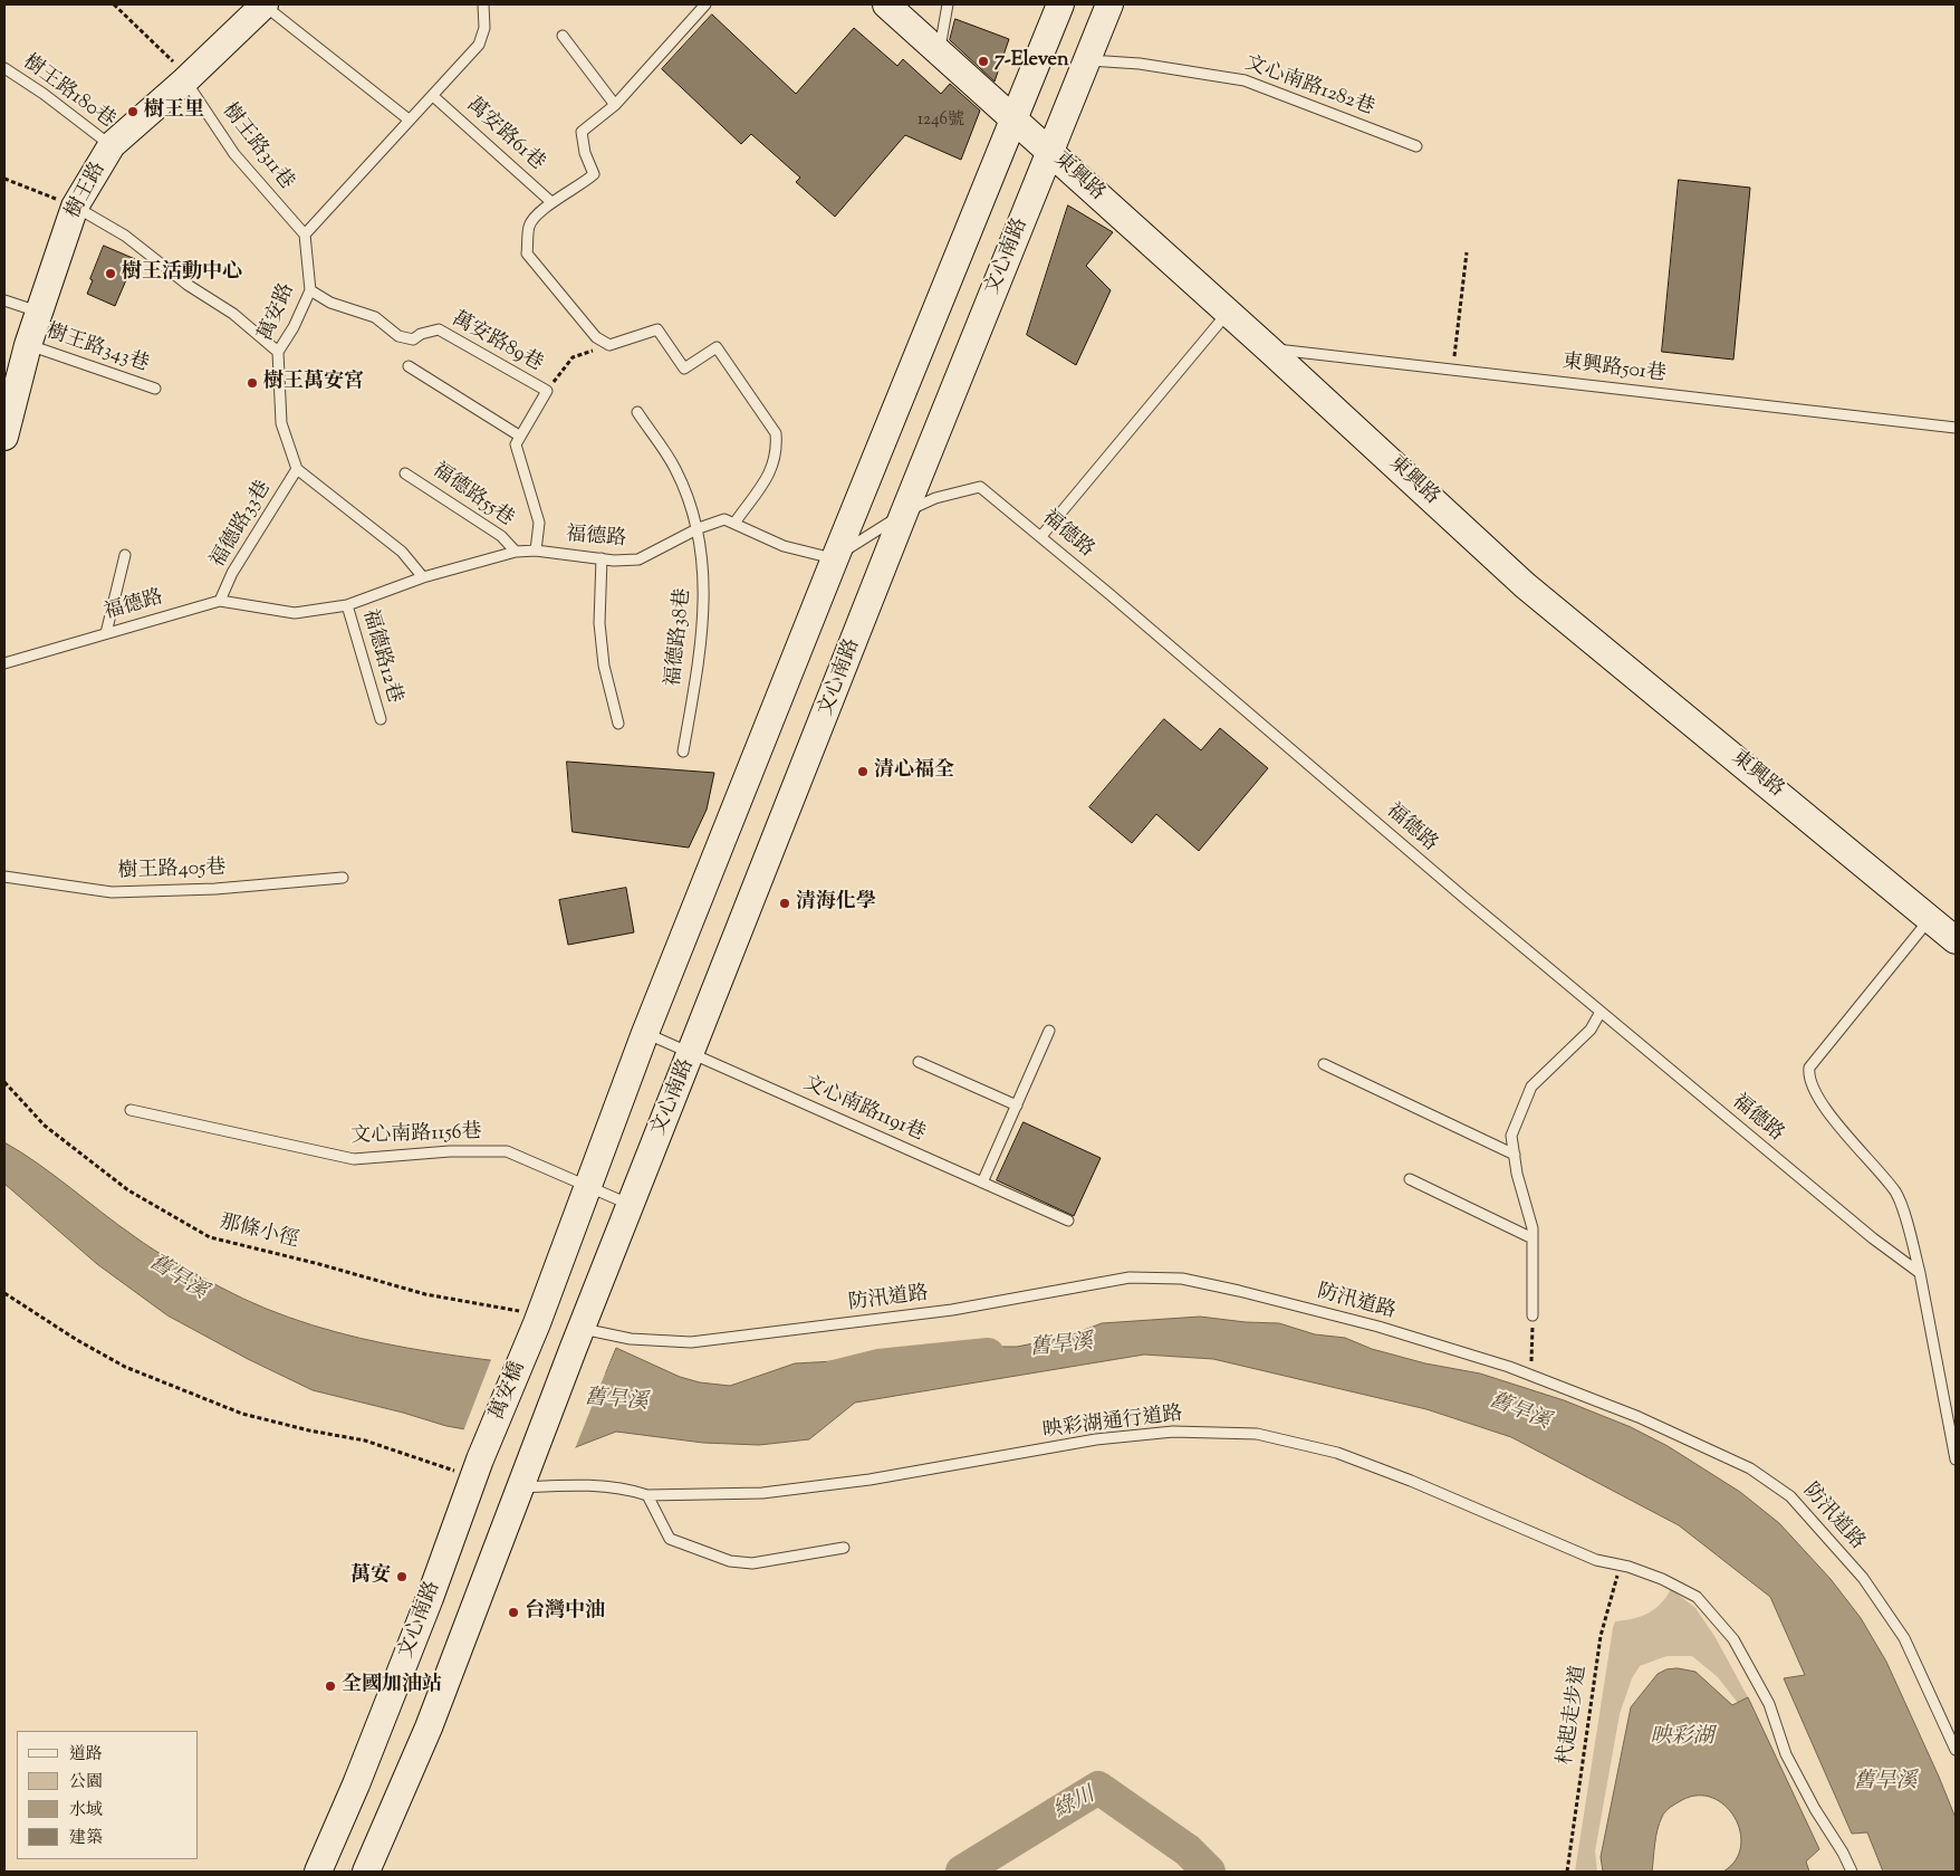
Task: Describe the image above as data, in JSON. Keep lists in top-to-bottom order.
{
  "streets": {
    "main road": [
      "東興路",
      "樹王路",
      "文心南路",
      "萬安橋"
    ],
    "lane": [
      "文心南路1282巷",
      "樹王路180巷",
      "萬安路61巷",
      "樹王路311巷",
      "萬安路",
      "萬安路89巷",
      "樹王路343巷",
      "東興路501巷",
      "福德路55巷",
      "福德路33巷",
      "福德路",
      "福德路38巷",
      "福德路12巷",
      "樹王路405巷",
      "文心南路1191巷",
      "文心南路1156巷",
      "防汛道路",
      "映彩湖通行道路"
    ],
    "path": ["那條小徑", "杙起走步道"]
  },
  "crossings": [
    ["文心南路1282巷", "文心南路"],
    ["樹王路180巷", "樹王路"],
    ["樹王路311巷", "樹王路"],
    ["樹王路311巷", "萬安路"],
    ["東興路", "文心南路"],
    ["東興路", "東興路501巷"],
    ["樹王路", "樹王路343巷"],
    ["文心南路", "福德路"],
    ["文心南路", "文心南路1191巷"],
    ["文心南路", "文心南路1156巷"],
    ["文心南路", "防汛道路"],
    ["文心南路", "萬安橋"],
    ["萬安路", "萬安路89巷"],
    ["萬安路", "福德路33巷"],
    ["福德路55巷", "福德路"],
    ["福德路33巷", "福德路"],
    ["福德路", "福德路38巷"],
    ["福德路", "福德路12巷"],
    ["那條小徑", "萬安橋"],
    ["映彩湖通行道路", "杙起走步道"]
  ],
  "water": ["舊旱溪", "映彩湖", "綠川"],
  "places": [
    "7-Eleven",
    "樹王里",
    "樹王活動中心",
    "樹王萬安宮",
    "清心福全",
    "清海化學",
    "萬安",
    "台灣中油",
    "全國加油站"
  ],
  "house_numbers": ["1246號"],
  "legend": [
    "道路",
    "公園",
    "水域",
    "建築"
  ]
}
